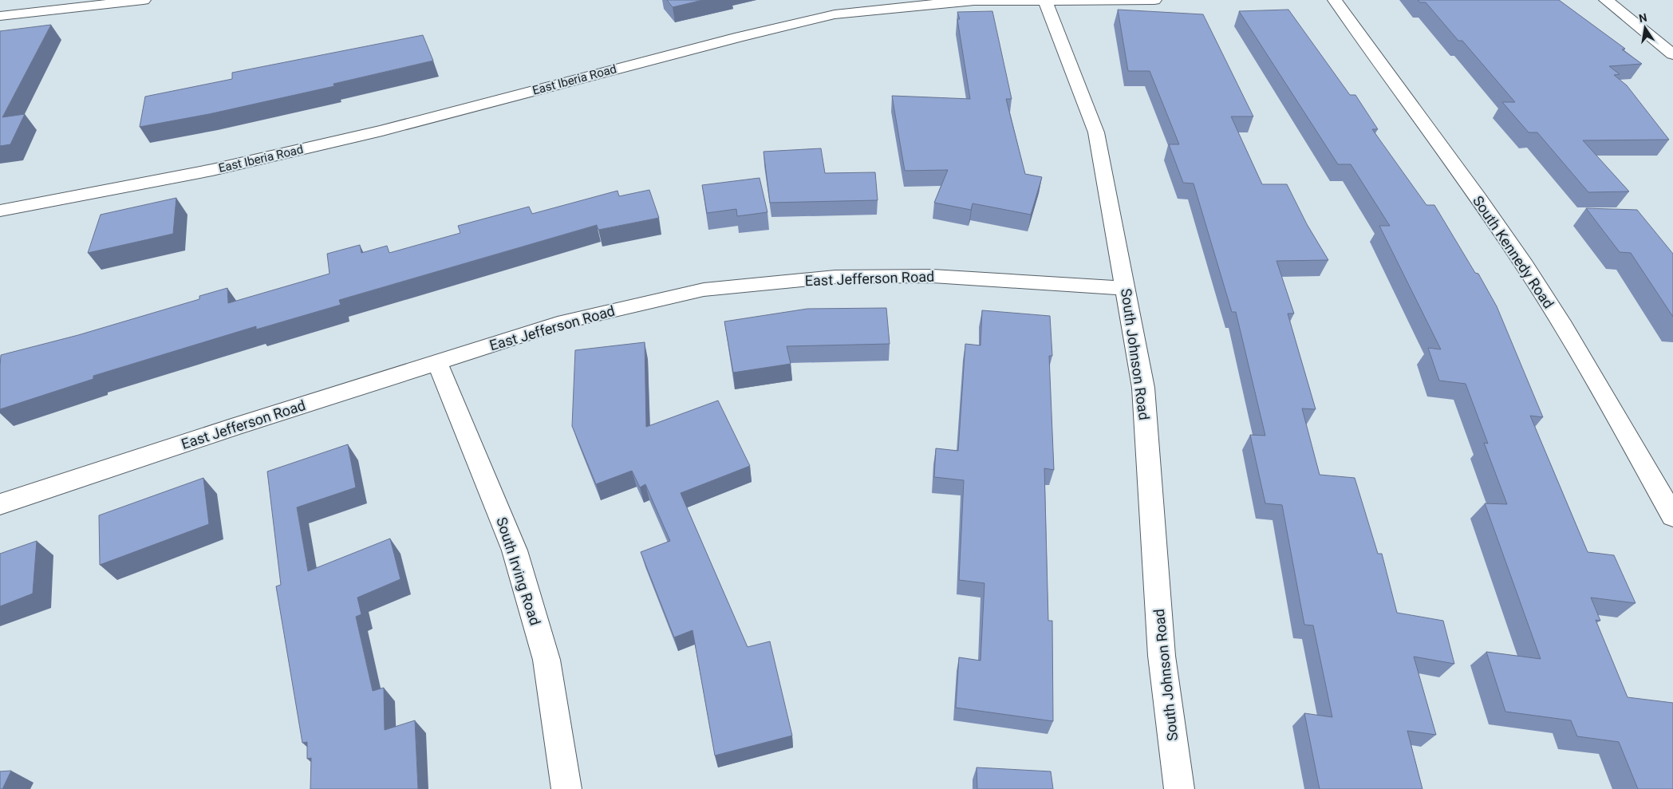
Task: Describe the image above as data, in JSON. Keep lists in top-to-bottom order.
{
  "streets": {
    "street": [
      "East Iberia Road",
      "South Kennedy Road",
      "East Jefferson Road",
      "South Johnson Road",
      "South Irving Road"
    ]
  },
  "crossings": [
    ["East Iberia Road", "South Johnson Road"],
    ["East Jefferson Road", "South Johnson Road"],
    ["East Jefferson Road", "South Irving Road"]
  ],
  "north": "top"
}
